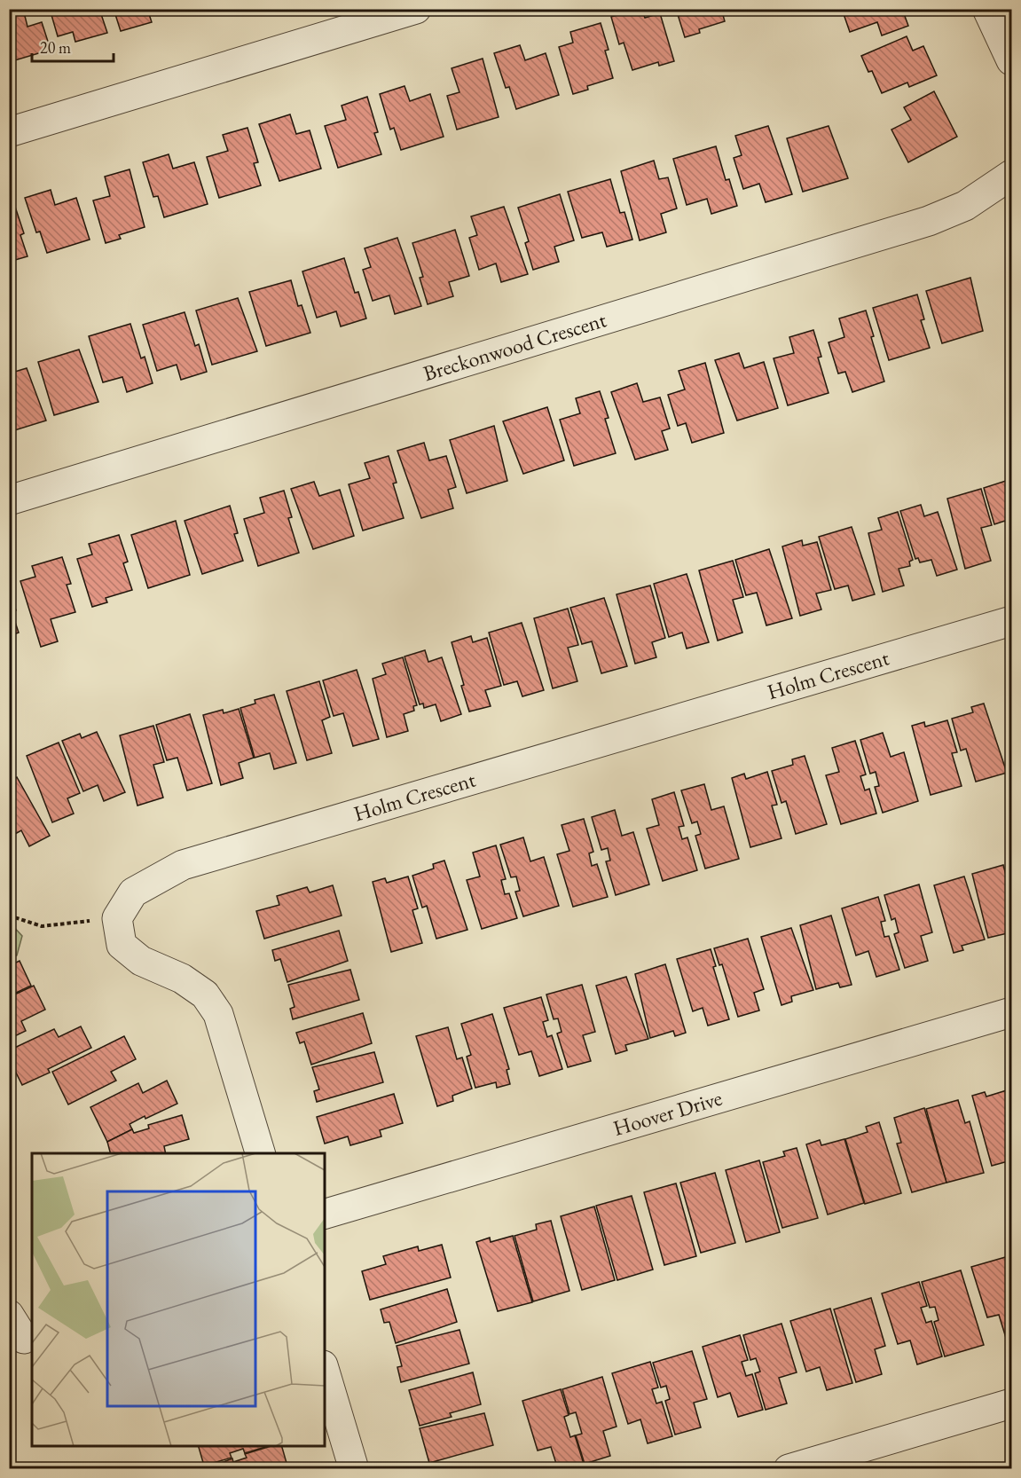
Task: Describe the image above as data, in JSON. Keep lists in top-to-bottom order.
{
  "streets": {
    "street": ["Breckonwood Crescent", "Holm Crescent", "Hoover Drive"]
  },
  "scale_bar": "20 m"
}
